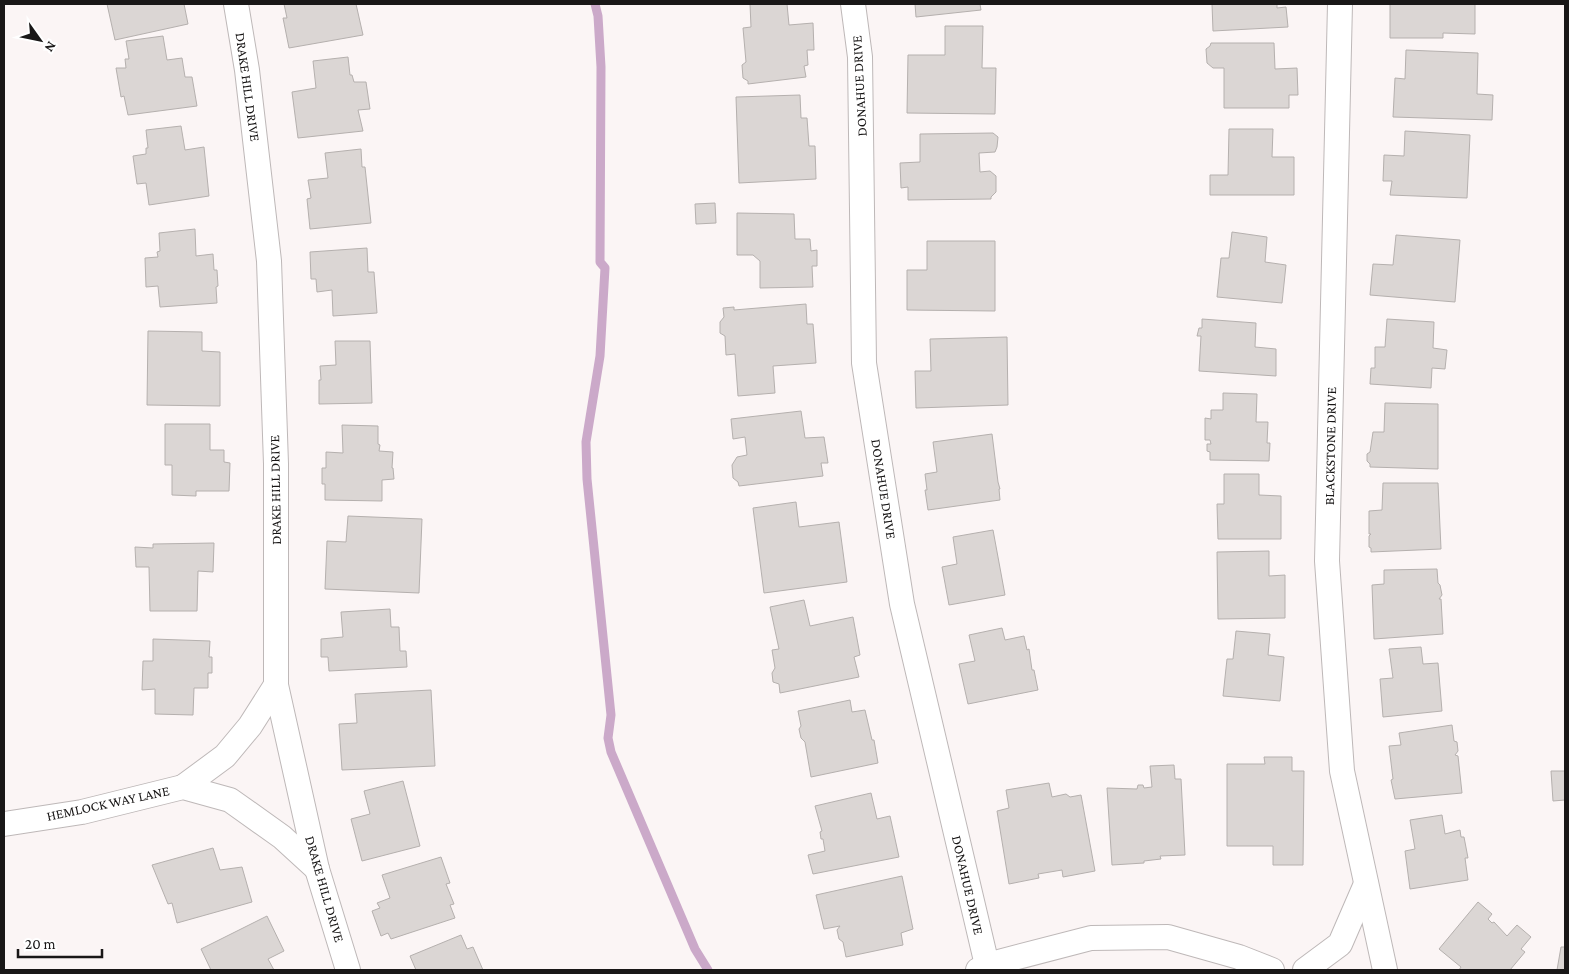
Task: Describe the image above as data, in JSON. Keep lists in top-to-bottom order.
{
  "streets": {
    "street": [
      "DONAHUE DRIVE",
      "DRAKE HILL DRIVE",
      "BLACKSTONE DRIVE",
      "HEMLOCK WAY LANE"
    ]
  },
  "crossings": [
    ["DRAKE HILL DRIVE", "HEMLOCK WAY LANE"]
  ],
  "scale_bar": "20 m",
  "north": "bottom right"
}
